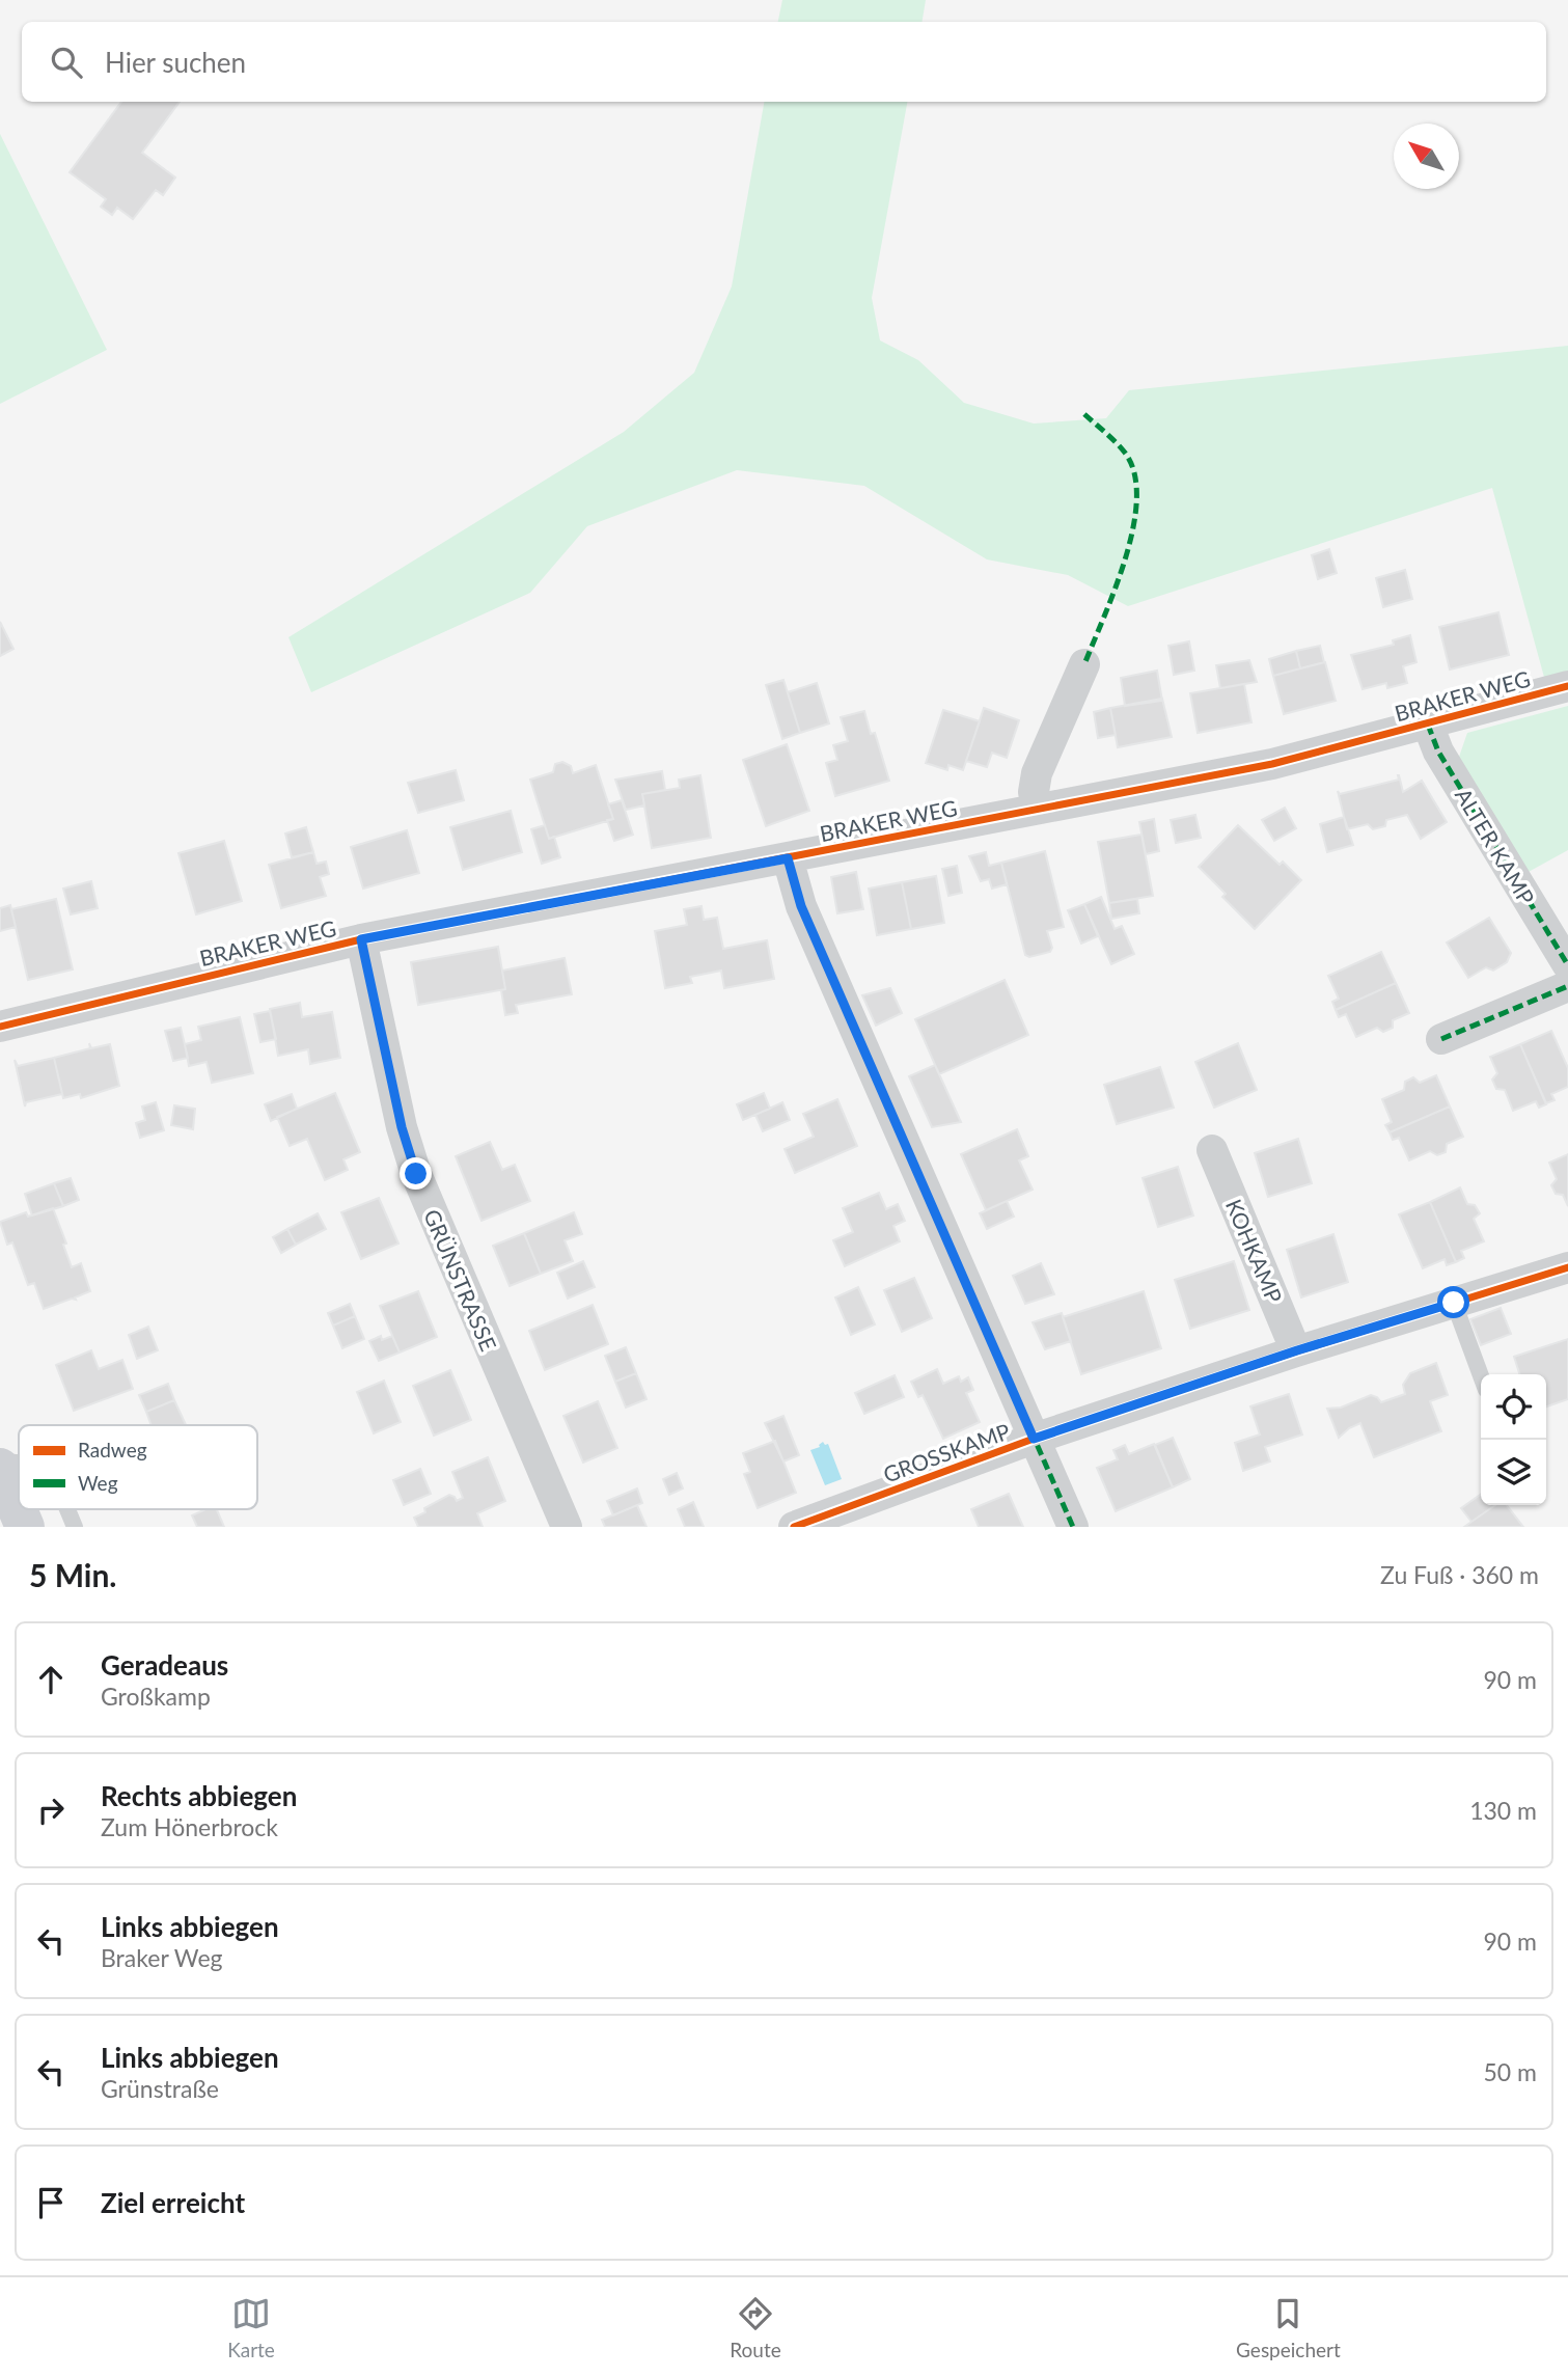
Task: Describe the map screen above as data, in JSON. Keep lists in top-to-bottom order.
{
  "streets": {
    "street": [
      "BRAKER WEG",
      "ALTER KAMP",
      "KOHKAMP",
      "GRÜNSTRASSE",
      "GROSSKAMP"
    ]
  },
  "crossings": [
    ["BRAKER WEG", "ALTER KAMP"],
    ["BRAKER WEG", "GRÜNSTRASSE"],
    ["KOHKAMP", "GROSSKAMP"]
  ],
  "legend": ["Radweg", "Weg"],
  "north": "top left",
  "page": {
    "search": "Hier suchen",
    "heading": ["5 Min.", "Zu Fuß · 360 m"],
    "list": [
      ["Geradeaus", "Großkamp", "90 m"],
      ["Rechts abbiegen", "Zum Hönerbrock", "130 m"],
      ["Links abbiegen", "Braker Weg", "90 m"],
      ["Links abbiegen", "Grünstraße", "50 m"],
      "Ziel erreicht"
    ],
    "nav": ["Karte", "Route", "Gespeichert"]
  }
}
